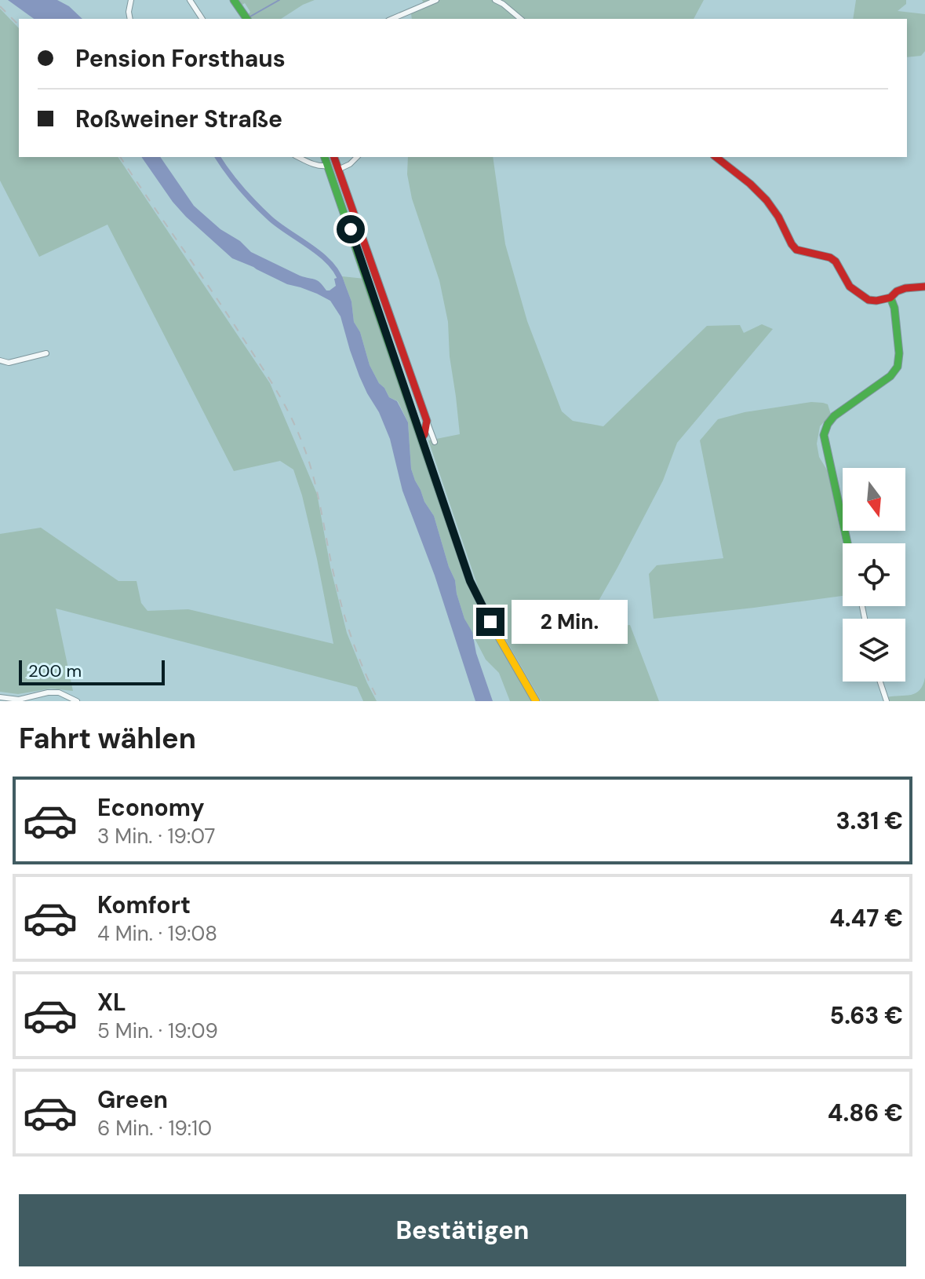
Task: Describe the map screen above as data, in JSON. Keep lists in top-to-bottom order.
{
  "scale_bar": "200 m",
  "north": "bottom",
  "page": {
    "banner": ["Pension Forsthaus", "Roßweiner Straße"],
    "bubble": "2 Min.",
    "scale": "200 m",
    "heading": "Fahrt wählen",
    "list": [
      {
        "name": "Economy",
        "note": "3 Min. · 19:07",
        "value": "3.31 €"
      },
      {
        "name": "Komfort",
        "note": "4 Min. · 19:08",
        "value": "4.47 €"
      },
      {
        "name": "XL",
        "note": "5 Min. · 19:09",
        "value": "5.63 €"
      },
      {
        "name": "Green",
        "note": "6 Min. · 19:10",
        "value": "4.86 €"
      }
    ],
    "buttons": "Bestätigen"
  }
}
